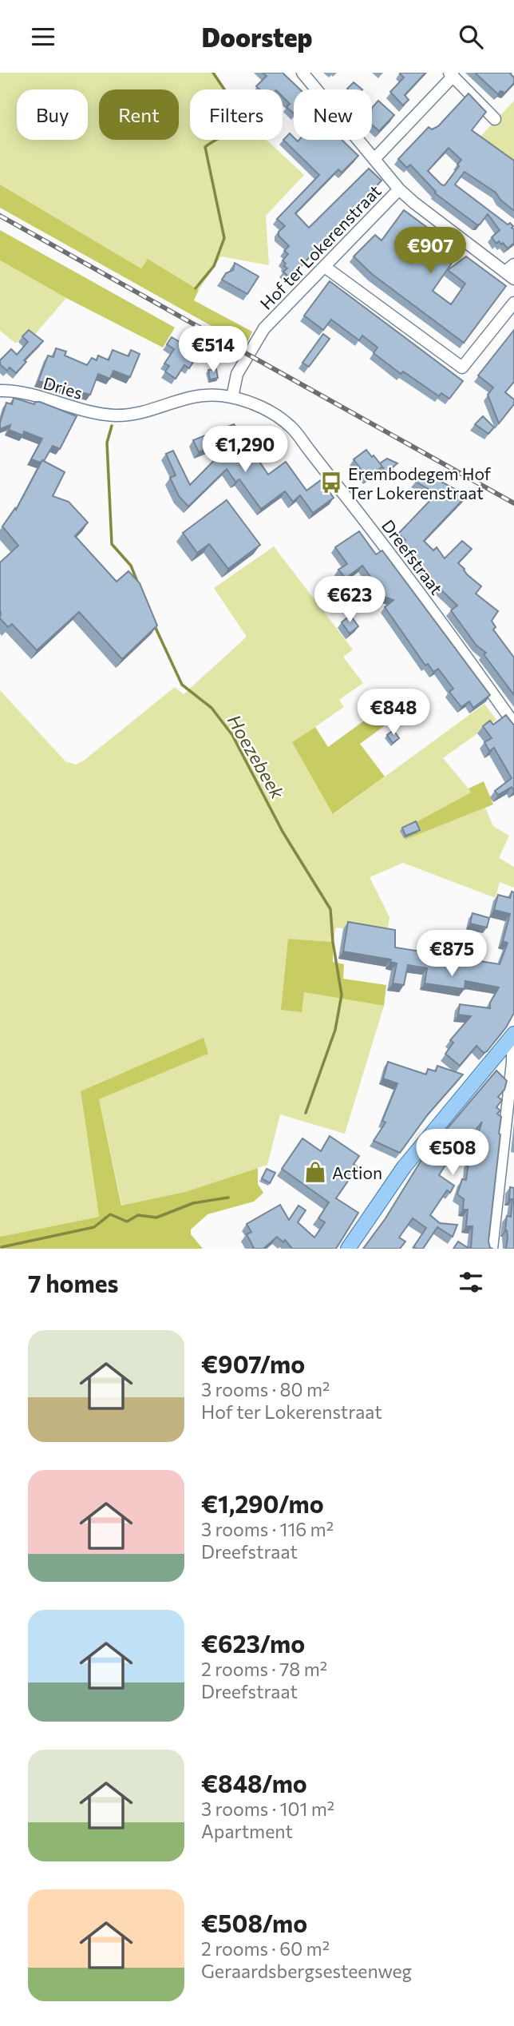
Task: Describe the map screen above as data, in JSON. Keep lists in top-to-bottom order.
{
  "streets": {
    "street": ["Hof ter Lokerenstraat", "Dries", "Dreefstraat"]
  },
  "crossings": [
    ["Hof ter Lokerenstraat", "Dreefstraat"],
    ["Dries", "Dreefstraat"]
  ],
  "water": ["Hoezebeek"],
  "places": {
    "bus stop": ["Erembodegem Hof Ter Lokerenstraat"],
    "shop": ["Action"]
  },
  "page": {
    "header": "Doorstep",
    "chip": [
      "Buy",
      "Rent",
      "Filters",
      "New"
    ],
    "price": [
      "€907",
      "€514",
      "€1,290",
      "€623",
      "€848",
      "€875",
      "€508"
    ],
    "heading": "7 homes",
    "list": [
      {
        "name": "€907/mo",
        "note": "3 rooms · 80 m² · Hof ter Lokerenstraat"
      },
      {
        "name": "€1,290/mo",
        "note": "3 rooms · 116 m² · Dreefstraat"
      },
      {
        "name": "€623/mo",
        "note": "2 rooms · 78 m² · Dreefstraat"
      },
      {
        "name": "€848/mo",
        "note": "3 rooms · 101 m² · Apartment"
      },
      {
        "name": "€508/mo",
        "note": "2 rooms · 60 m² · Geraardsbergsesteenweg"
      }
    ]
  }
}
